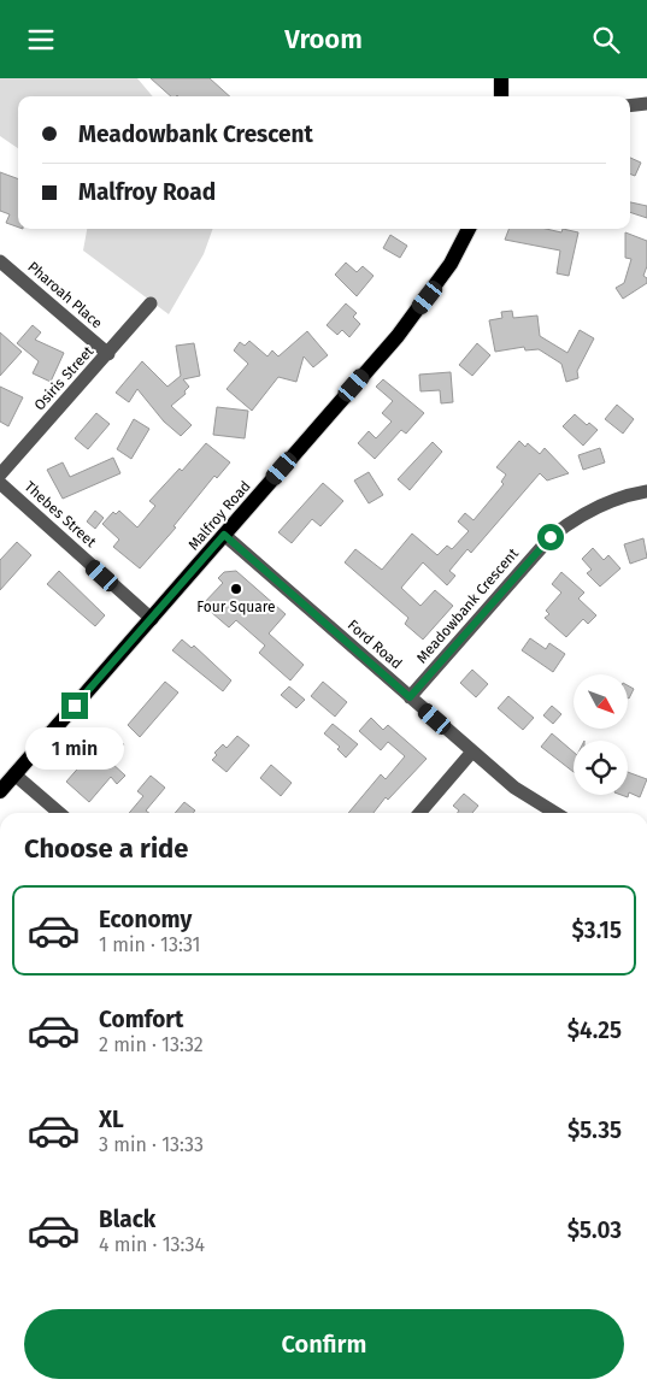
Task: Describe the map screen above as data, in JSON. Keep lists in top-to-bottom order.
{
  "streets": {
    "main road": ["Malfroy Road"],
    "street": [
      "Pharoah Place",
      "Osiris Street",
      "Thebes Street",
      "Meadowbank Crescent",
      "Ford Road"
    ]
  },
  "crossings": [
    ["Pharoah Place", "Osiris Street"],
    ["Thebes Street", "Malfroy Road"],
    ["Malfroy Road", "Ford Road"],
    ["Meadowbank Crescent", "Ford Road"]
  ],
  "places": ["Four Square"],
  "north": "bottom right",
  "page": {
    "header": "Vroom",
    "banner": ["Meadowbank Crescent", "Malfroy Road"],
    "bubble": "1 min",
    "heading": "Choose a ride",
    "list": [
      {
        "name": "Economy",
        "note": "1 min · 13:31",
        "value": "$3.15"
      },
      {
        "name": "Comfort",
        "note": "2 min · 13:32",
        "value": "$4.25"
      },
      {
        "name": "XL",
        "note": "3 min · 13:33",
        "value": "$5.35"
      },
      {
        "name": "Black",
        "note": "4 min · 13:34",
        "value": "$5.03"
      }
    ],
    "buttons": "Confirm"
  }
}
